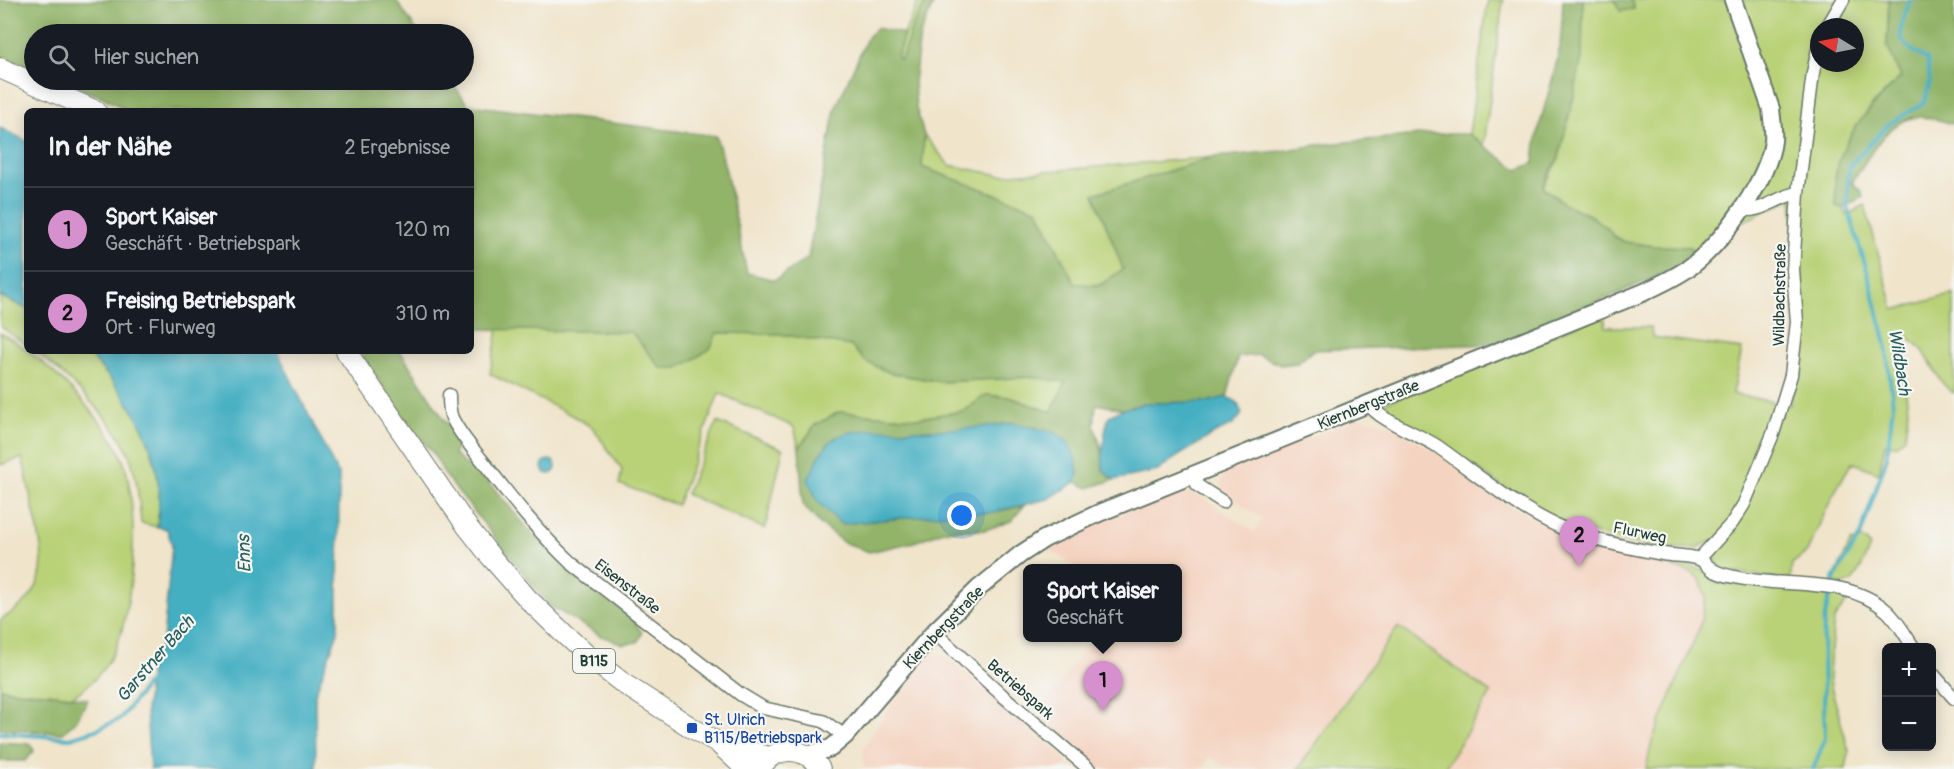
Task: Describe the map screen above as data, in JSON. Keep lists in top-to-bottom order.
{
  "streets": {
    "main road": ["B115"],
    "street": [
      "Wildbachstraße",
      "Kiernbergstraße",
      "Flurweg",
      "Eisenstraße",
      "Betriebspark"
    ]
  },
  "crossings": [
    ["Wildbachstraße", "Flurweg"],
    ["Kiernbergstraße", "Flurweg"],
    ["Kiernbergstraße", "Eisenstraße"],
    ["Kiernbergstraße", "B115"],
    ["Kiernbergstraße", "Betriebspark"]
  ],
  "water": ["Wildbach", "Enns", "Garstner Bach"],
  "places": {
    "transit": ["St. Ulrich B115/Betriebspark"]
  },
  "north": "left",
  "page": {
    "search": "Hier suchen",
    "heading": ["In der Nähe", "2 Ergebnisse"],
    "list": [
      {
        "mark": "1",
        "name": "Sport Kaiser",
        "note": "Geschäft · Betriebspark",
        "value": "120 m"
      },
      {
        "mark": "2",
        "name": "Freising Betriebspark",
        "note": "Ort · Flurweg",
        "value": "310 m"
      }
    ],
    "pins": ["2", "1"],
    "popup": ["Sport Kaiser", "Geschäft"],
    "map_buttons": ["+", "−"]
  }
}
